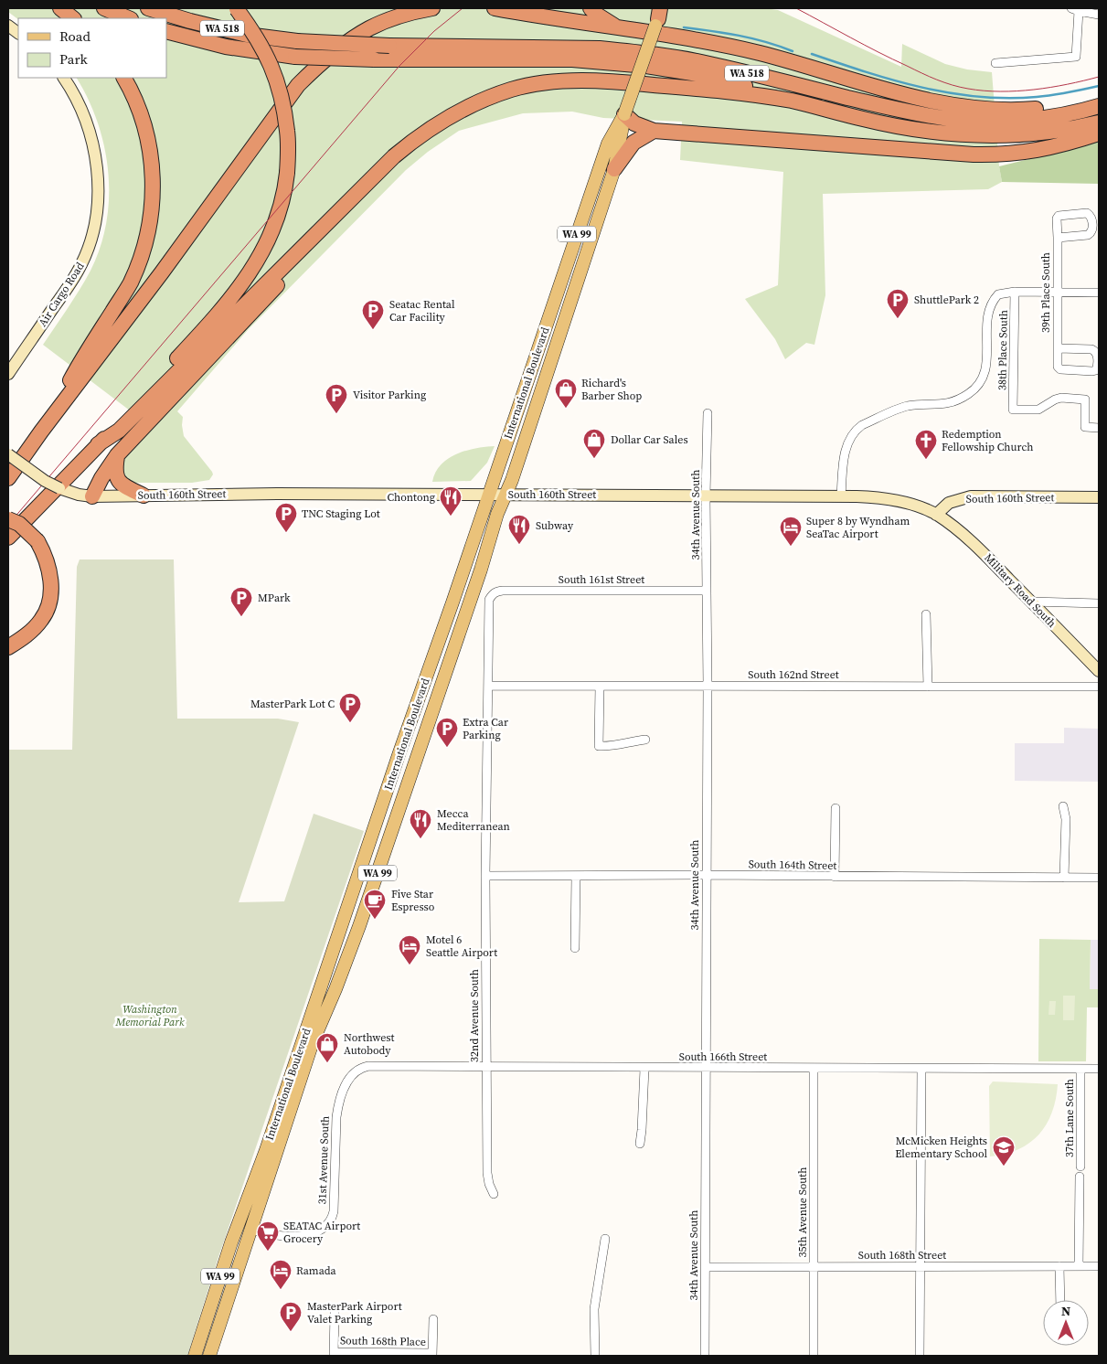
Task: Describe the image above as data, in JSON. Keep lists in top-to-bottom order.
{
  "streets": {
    "highway": ["WA 518"],
    "main road": [
      "WA 99",
      "Air Cargo Road",
      "International Boulevard",
      "South 160th Street",
      "Military Road South"
    ],
    "street": [
      "39th Place South",
      "38th Place South",
      "34th Avenue South",
      "South 161st Street",
      "South 162nd Street",
      "South 164th Street",
      "32nd Avenue South",
      "South 166th Street",
      "37th Lane South",
      "31st Avenue South",
      "35th Avenue South",
      "South 168th Street",
      "South 168th Place"
    ]
  },
  "crossings": [
    ["International Boulevard", "South 160th Street"],
    ["International Boulevard", "31st Avenue South"],
    ["South 160th Street", "34th Avenue South"],
    ["South 160th Street", "Military Road South"],
    ["34th Avenue South", "South 161st Street"],
    ["34th Avenue South", "South 162nd Street"],
    ["34th Avenue South", "South 164th Street"],
    ["34th Avenue South", "South 166th Street"],
    ["34th Avenue South", "South 168th Street"],
    ["South 161st Street", "32nd Avenue South"],
    ["South 162nd Street", "32nd Avenue South"],
    ["South 164th Street", "32nd Avenue South"],
    ["32nd Avenue South", "South 166th Street"],
    ["South 166th Street", "37th Lane South"],
    ["South 166th Street", "31st Avenue South"],
    ["South 166th Street", "35th Avenue South"],
    ["35th Avenue South", "South 168th Street"]
  ],
  "parks": ["Washington Memorial Park"],
  "places": {
    "parking": [
      "ShuttlePark 2",
      "Seatac Rental Car Facility",
      "Visitor Parking",
      "TNC Staging Lot",
      "MPark",
      "MasterPark Lot C",
      "Extra Car Parking",
      "MasterPark Airport Valet Parking"
    ],
    "shop": ["Richard's Barber Shop", "Dollar Car Sales", "Northwest Autobody"],
    "church": ["Redemption Fellowship Church"],
    "restaurant": ["Chontong", "Subway", "Mecca Mediterranean"],
    "hotel": ["Super 8 by Wyndham SeaTac Airport", "Motel 6 Seattle Airport", "Ramada"],
    "cafe": ["Five Star Espresso"],
    "school or university": ["McMicken Heights Elementary School"],
    "supermarket": ["SEATAC Airport Grocery"]
  },
  "legend": ["Road", "Park"],
  "north": "top"
}
